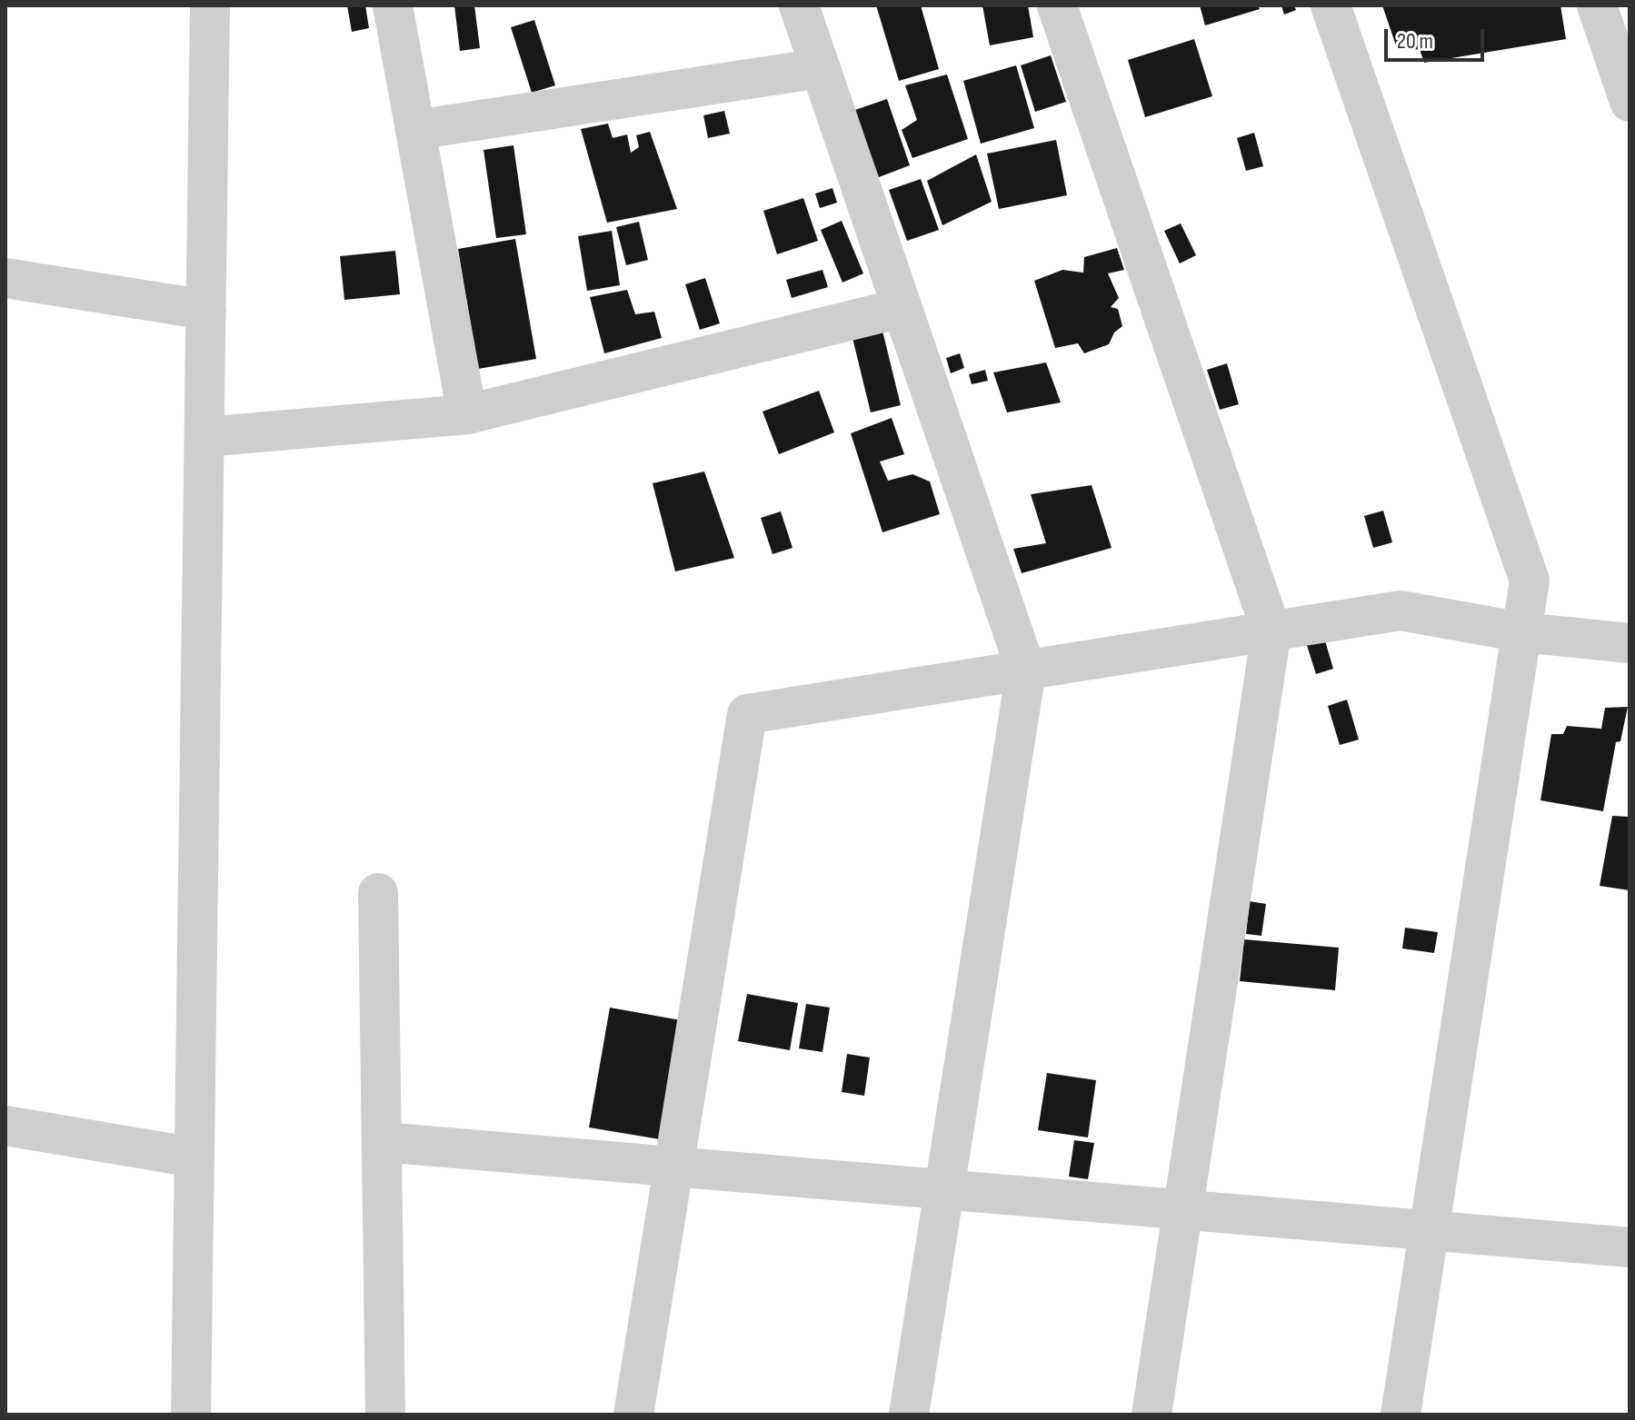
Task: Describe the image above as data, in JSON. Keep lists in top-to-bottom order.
{
  "scale_bar": "20 m"
}
